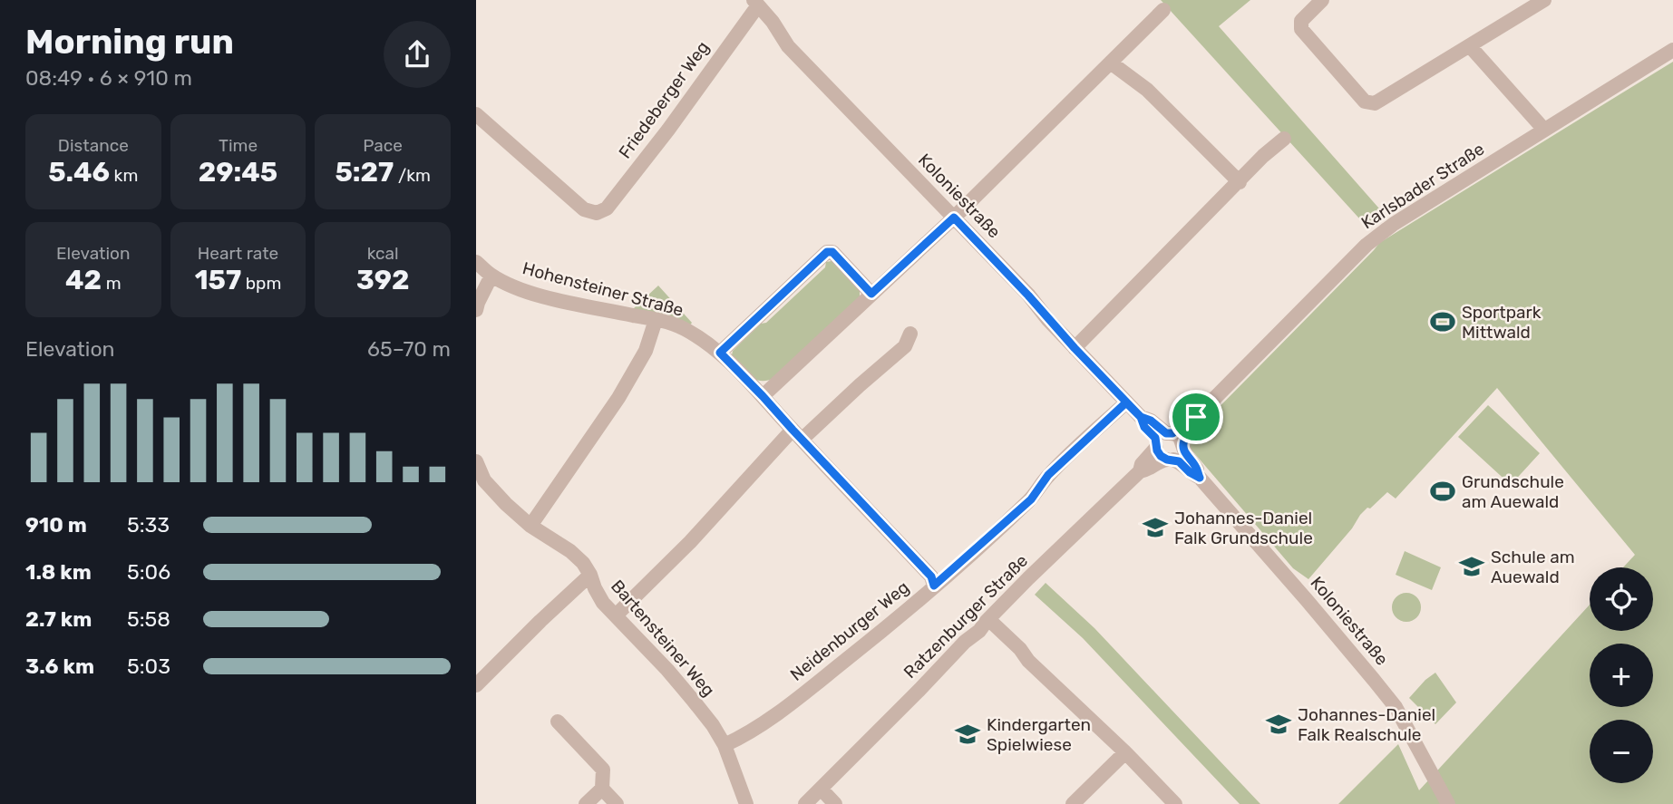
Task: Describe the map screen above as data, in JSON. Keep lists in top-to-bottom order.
{
  "streets": {
    "street": [
      "Friedeberger Weg",
      "Karlsbader Straße",
      "Koloniestraße",
      "Hohensteiner Straße",
      "Ratzenburger Straße",
      "Neidenburger Weg",
      "Bartensteiner Weg"
    ]
  },
  "crossings": [
    ["Friedeberger Weg", "Koloniestraße"],
    ["Karlsbader Straße", "Koloniestraße"],
    ["Karlsbader Straße", "Ratzenburger Straße"],
    ["Koloniestraße", "Ratzenburger Straße"],
    ["Koloniestraße", "Neidenburger Weg"],
    ["Neidenburger Weg", "Bartensteiner Weg"]
  ],
  "places": {
    "sports": ["Sportpark Mittwald", "Grundschule am Auewald"],
    "school or university": [
      "Johannes-Daniel Falk Grundschule",
      "Schule am Auewald",
      "Johannes-Daniel Falk Realschule",
      "Kindergarten Spielwiese"
    ]
  },
  "page": {
    "heading": ["Morning run", "08:49 · 6 × 910 m"],
    "stats": [
      ["Distance", "5.46 km"],
      ["Time", "29:45"],
      ["Pace", "5:27 /km"],
      ["Elevation", "42 m"],
      ["Heart rate", "157 bpm"],
      ["kcal", "392"]
    ],
    "chart": ["Elevation", "65–70 m"],
    "list": [
      {
        "name": "910 m",
        "note": "5:33"
      },
      {
        "name": "1.8 km",
        "note": "5:06"
      },
      {
        "name": "2.7 km",
        "note": "5:58"
      },
      {
        "name": "3.6 km",
        "note": "5:03"
      }
    ],
    "map_buttons": ["+", "−"]
  }
}
